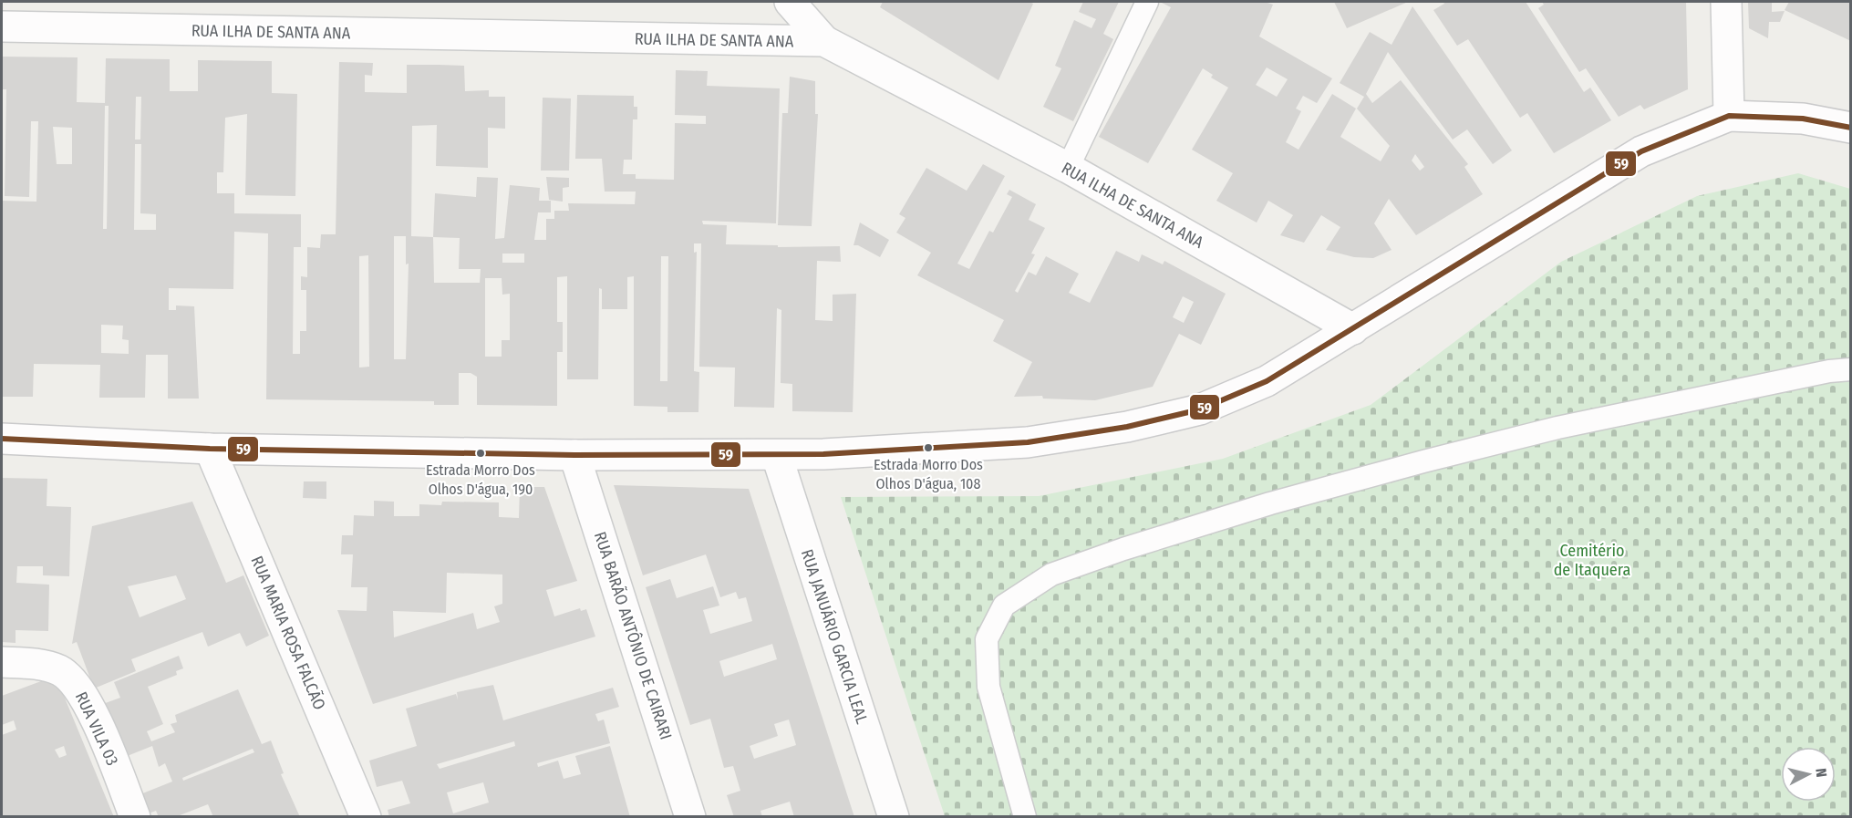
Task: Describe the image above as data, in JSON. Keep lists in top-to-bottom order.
{
  "streets": {
    "street": [
      "RUA ILHA DE SANTA ANA",
      "RUA MARIA ROSA FALCÃO",
      "RUA BARÃO ANTÔNIO DE CAIRARI",
      "RUA JANUÁRIO GARCIA LEAL",
      "RUA VILA 03"
    ]
  },
  "parks": ["Cemitério de Itaquera"],
  "places": ["Estrada Morro Dos Olhos D'água, 108", "Estrada Morro Dos Olhos D'água, 190"],
  "lines": ["transit line 59"],
  "north": "right"
}
